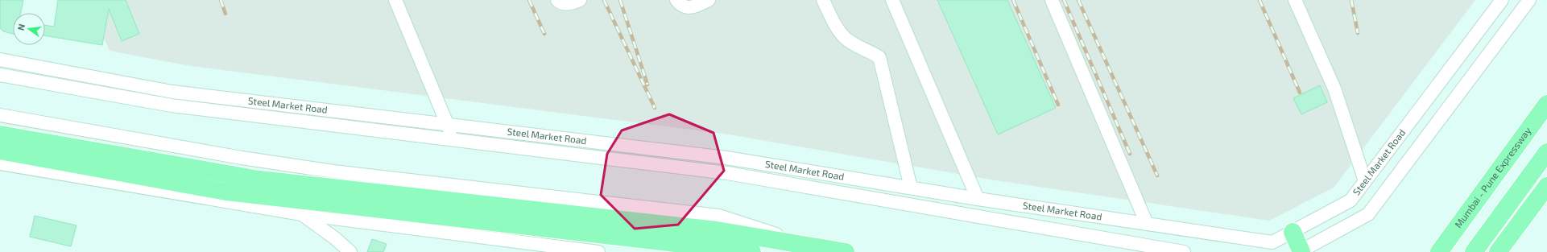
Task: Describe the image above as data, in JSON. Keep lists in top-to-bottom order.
{
  "streets": {
    "highway": ["Mumbai - Pune Expressway"],
    "street": ["Steel Market Road"]
  },
  "north": "left"
}
